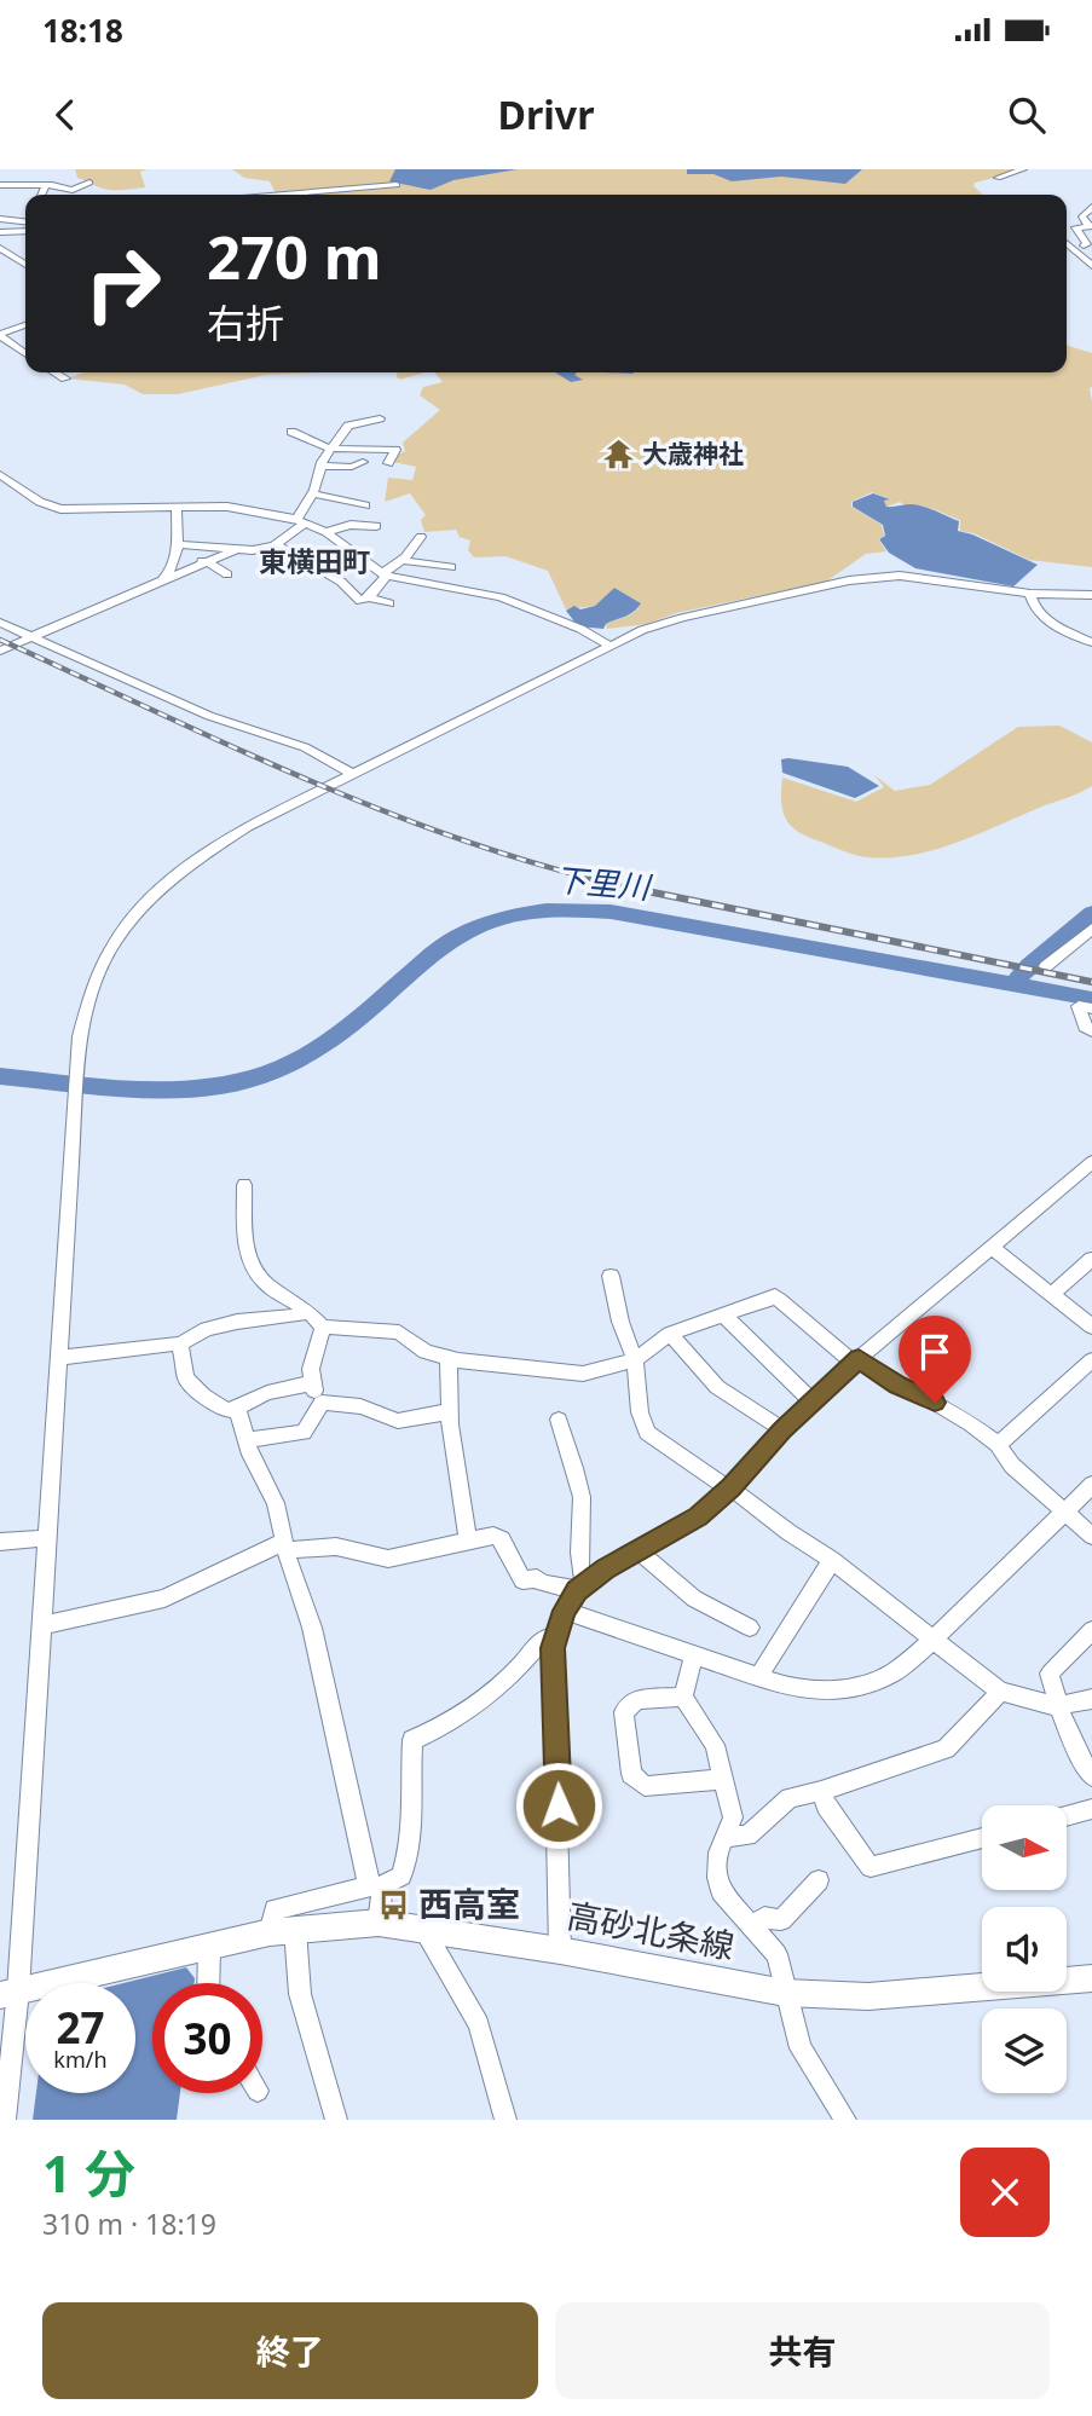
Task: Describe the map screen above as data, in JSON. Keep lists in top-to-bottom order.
{
  "streets": {
    "main road": ["高砂北条線"]
  },
  "districts": ["東横田町"],
  "water": ["下里川"],
  "places": {
    "temple": ["大歳神社"],
    "bus stop": ["西高室"]
  },
  "north": "right",
  "page": {
    "status": "18:18",
    "header": "Drivr",
    "turn": ["270 m", "右折"],
    "speed": "27 km/h",
    "limit": "30",
    "heading": ["1 分", "310 m · 18:19"],
    "buttons": ["終了", "共有"]
  }
}
